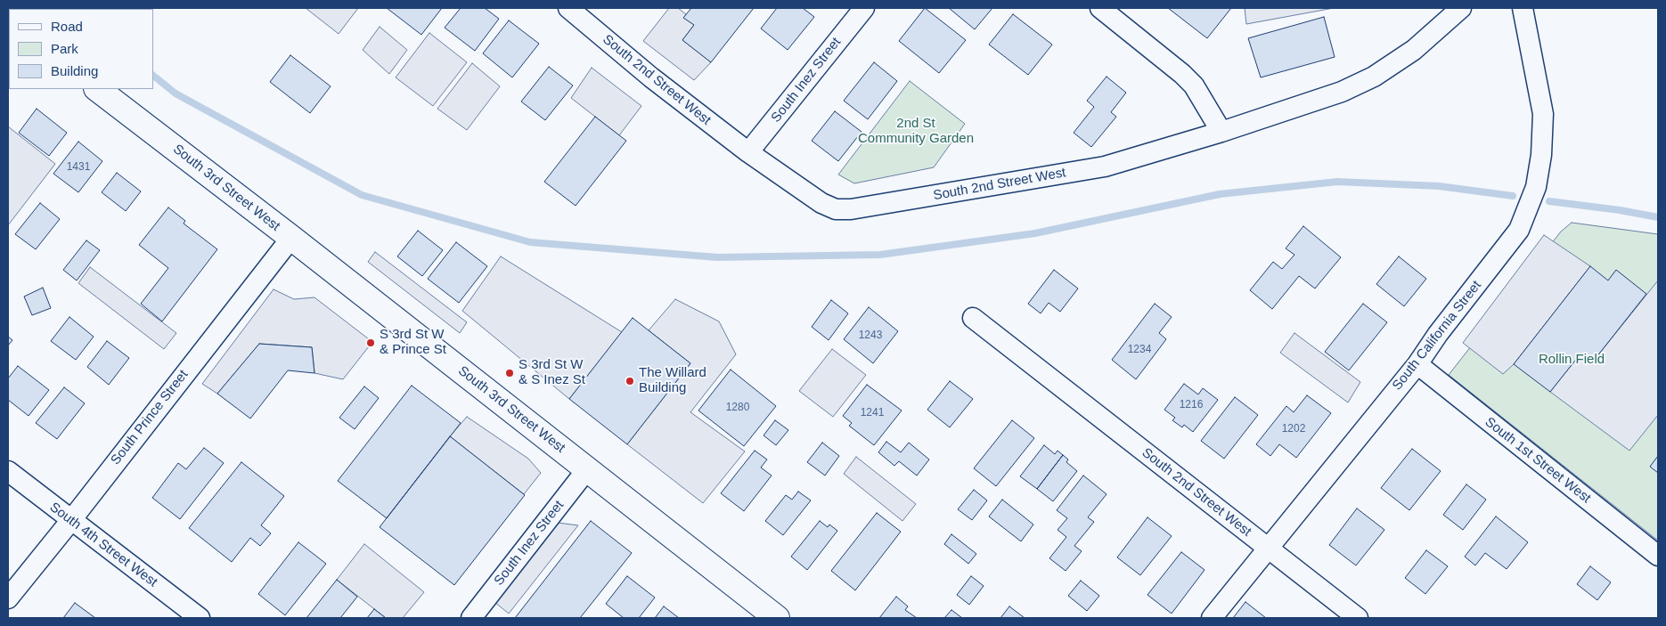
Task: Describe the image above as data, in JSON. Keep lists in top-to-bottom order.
{
  "streets": {
    "main road": ["South 3rd Street West"],
    "street": [
      "South 2nd Street West",
      "South Inez Street",
      "South California Street",
      "South Prince Street",
      "South 1st Street West",
      "South 4th Street West"
    ]
  },
  "crossings": [
    ["South 2nd Street West", "South Inez Street"],
    ["South 2nd Street West", "South California Street"],
    ["South Inez Street", "South 3rd Street West"],
    ["South 3rd Street West", "South Prince Street"],
    ["South California Street", "South 1st Street West"],
    ["South Prince Street", "South 4th Street West"]
  ],
  "parks": ["2nd St Community Garden", "Rollin Field"],
  "places": ["S 3rd St W & Prince St", "S 3rd St W & S Inez St", "The Willard Building"],
  "house_numbers": [
    "1431",
    "1243",
    "1234",
    "1216",
    "1280",
    "1241",
    "1202"
  ],
  "legend": ["Road", "Park", "Building"]
}
